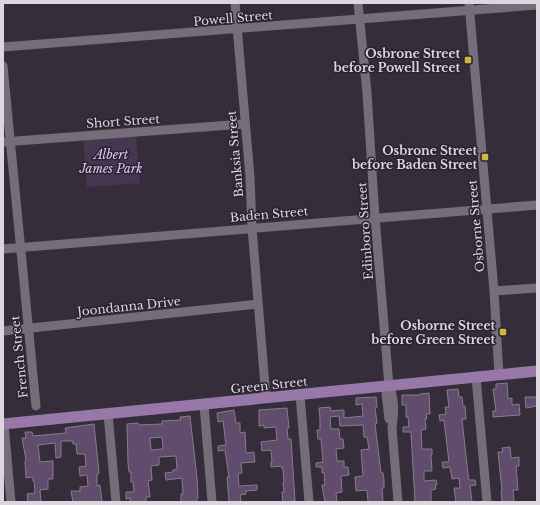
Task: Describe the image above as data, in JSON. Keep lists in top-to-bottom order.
{
  "streets": {
    "main road": ["Green Street"],
    "street": [
      "Powell Street",
      "Short Street",
      "Banksia Street",
      "Baden Street",
      "Osborne Street",
      "Edinboro Street",
      "Joondanna Drive",
      "French Street"
    ]
  },
  "crossings": [
    ["Powell Street", "Banksia Street"],
    ["Powell Street", "Osborne Street"],
    ["Powell Street", "Edinboro Street"],
    ["Short Street", "Banksia Street"],
    ["Short Street", "French Street"],
    ["Banksia Street", "Baden Street"],
    ["Banksia Street", "Joondanna Drive"],
    ["Banksia Street", "Green Street"],
    ["Baden Street", "Osborne Street"],
    ["Baden Street", "Edinboro Street"],
    ["Baden Street", "French Street"],
    ["Osborne Street", "Green Street"],
    ["Edinboro Street", "Green Street"],
    ["Joondanna Drive", "French Street"]
  ],
  "parks": ["Albert James Park"],
  "places": {
    "transit": ["Osbrone Street before Powell Street", "Osbrone Street before Baden Street", "Osborne Street before Green Street"]
  }
}
